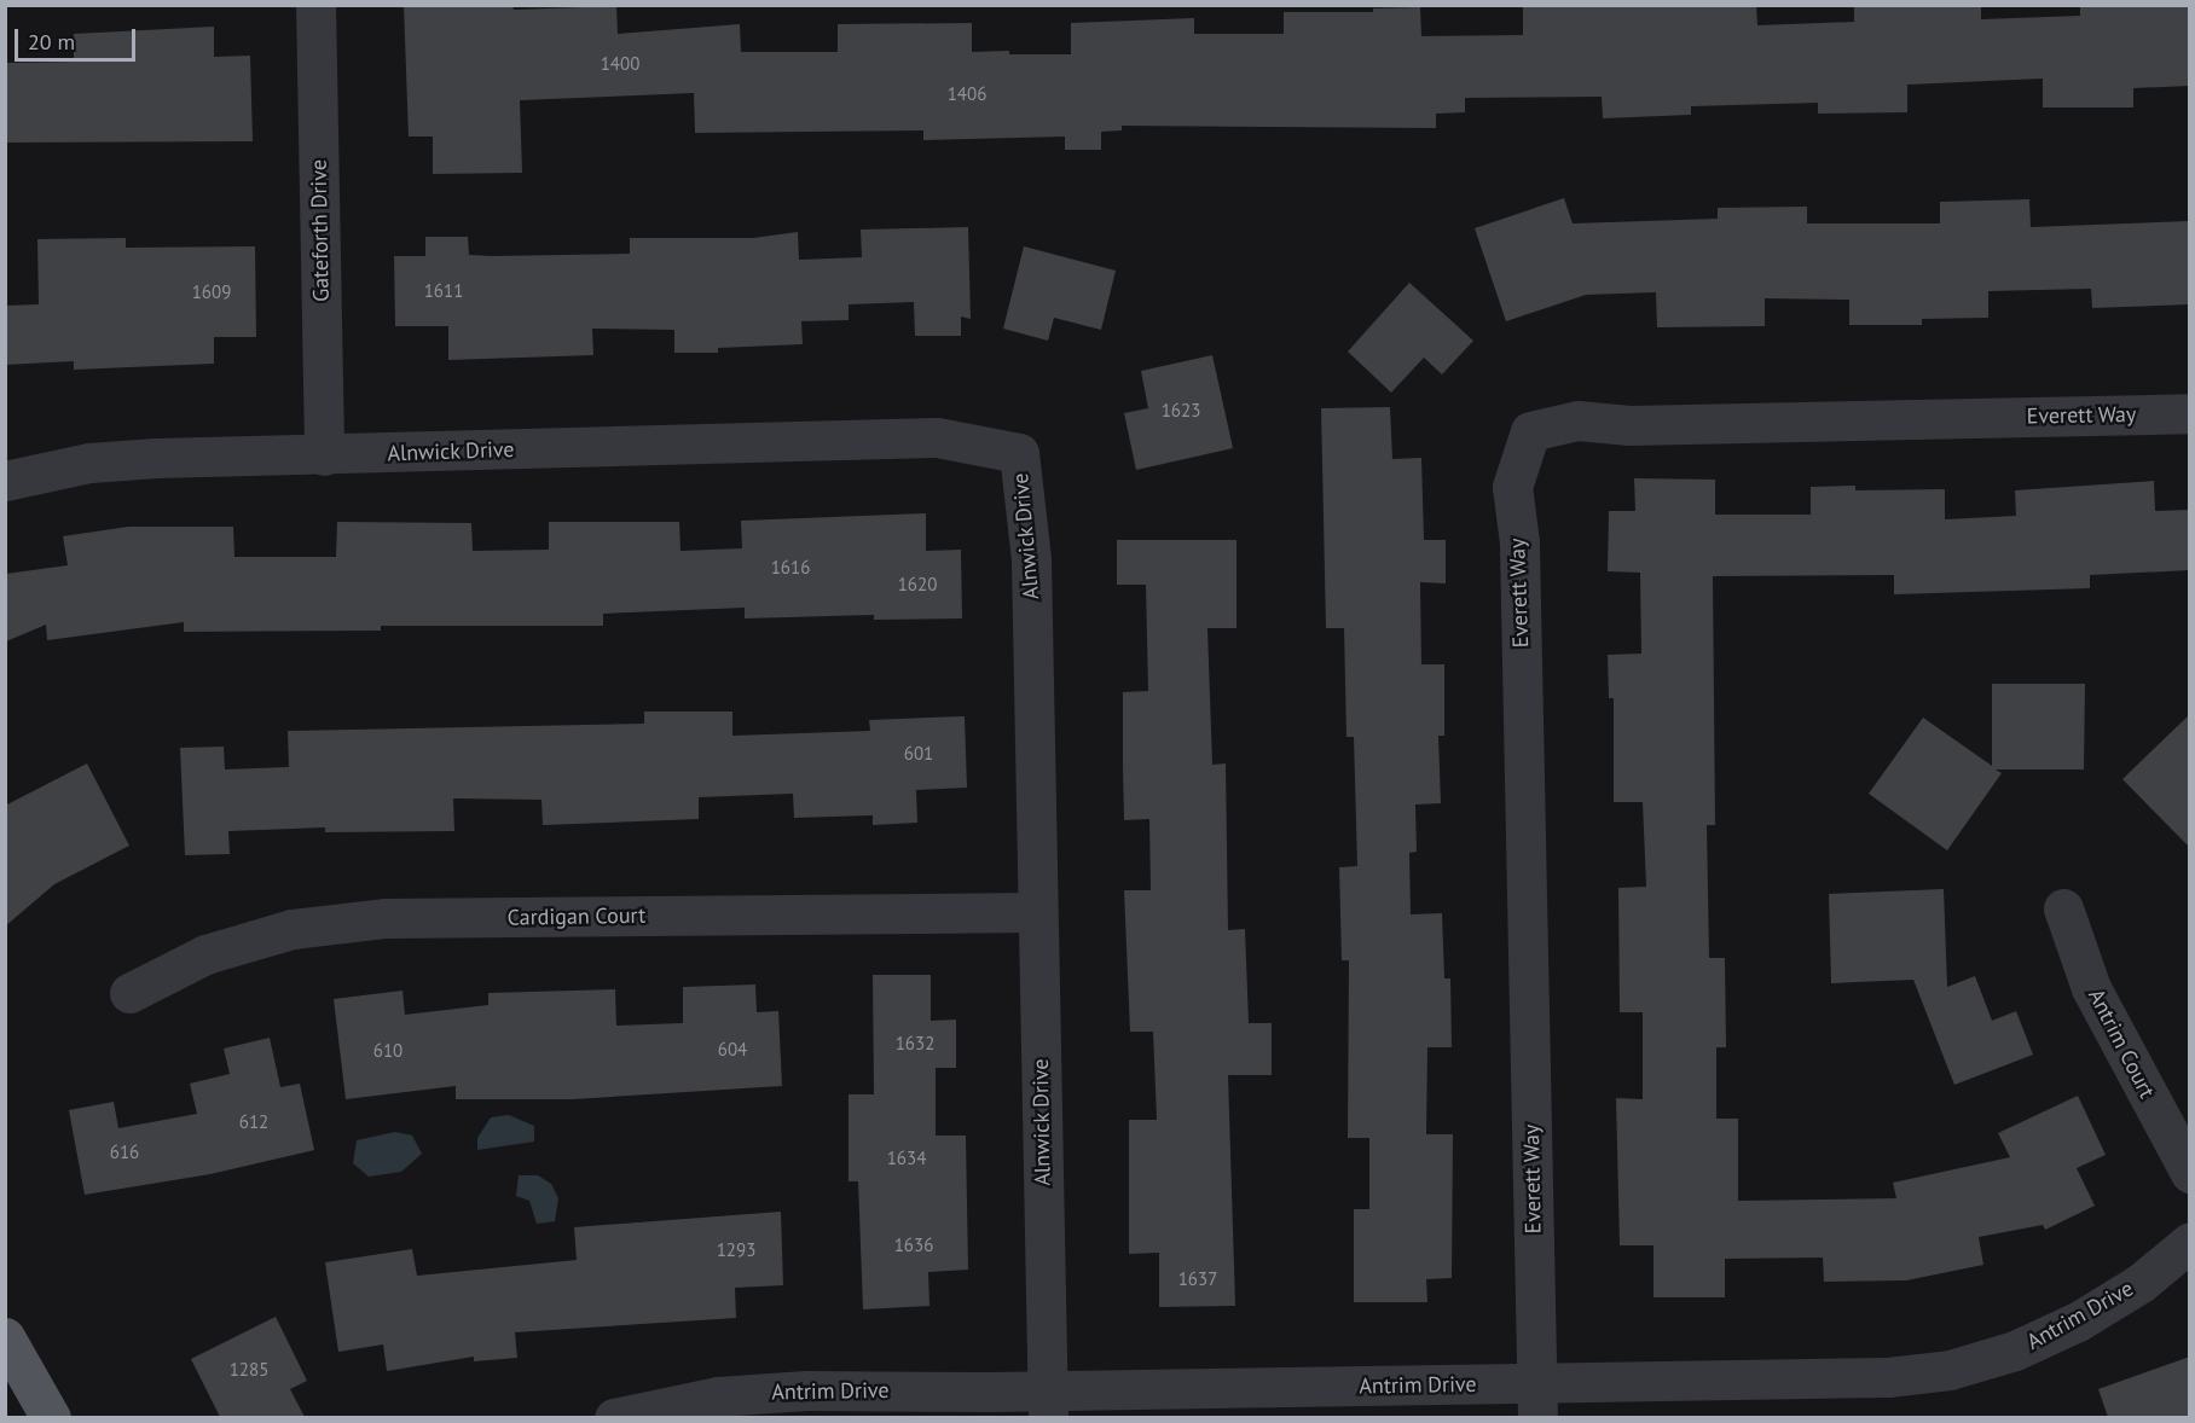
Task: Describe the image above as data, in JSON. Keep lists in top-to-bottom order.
{
  "streets": {
    "street": [
      "Gateforth Drive",
      "Everett Way",
      "Alnwick Drive",
      "Cardigan Court",
      "Antrim Court",
      "Antrim Drive"
    ]
  },
  "crossings": [
    ["Gateforth Drive", "Alnwick Drive"],
    ["Everett Way", "Antrim Drive"],
    ["Alnwick Drive", "Cardigan Court"],
    ["Alnwick Drive", "Antrim Drive"]
  ],
  "house_numbers": [
    "1400",
    "1406",
    "1611",
    "1609",
    "1623",
    "1616",
    "1620",
    "601",
    "1632",
    "604",
    "610",
    "612",
    "616",
    "1634",
    "1636",
    "1293",
    "1637",
    "1285"
  ],
  "scale_bar": "20 m"
}
